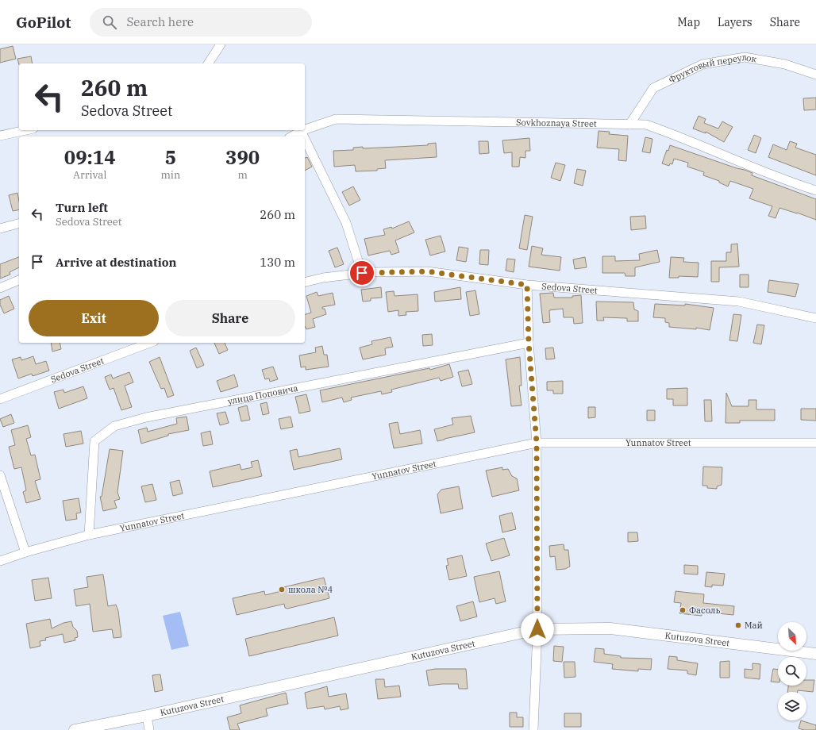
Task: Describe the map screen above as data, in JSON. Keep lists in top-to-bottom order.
{
  "streets": {
    "main road": ["Kutuzova Street"],
    "street": [
      "Фруктовый переулок",
      "Sovkhoznaya Street",
      "Sedova Street",
      "улица Поповича",
      "Yunnatov Street"
    ]
  },
  "crossings": [
    ["Фруктовый переулок", "Sovkhoznaya Street"],
    ["улица Поповича", "Yunnatov Street"]
  ],
  "places": ["школа №4", "Фасоль", "Май"],
  "north": "bottom right",
  "page": {
    "header": "GoPilot",
    "search": "Search here",
    "nav": ["Map", "Layers", "Share"],
    "turn": ["260 m", "Sedova Street"],
    "eta": [
      "09:14",
      "Arrival",
      "5",
      "min",
      "390",
      "m"
    ],
    "list": [
      {
        "name": "Turn left",
        "note": "Sedova Street",
        "value": "260 m"
      },
      {
        "name": "Arrive at destination",
        "value": "130 m"
      }
    ],
    "buttons": ["Exit", "Share"]
  }
}
